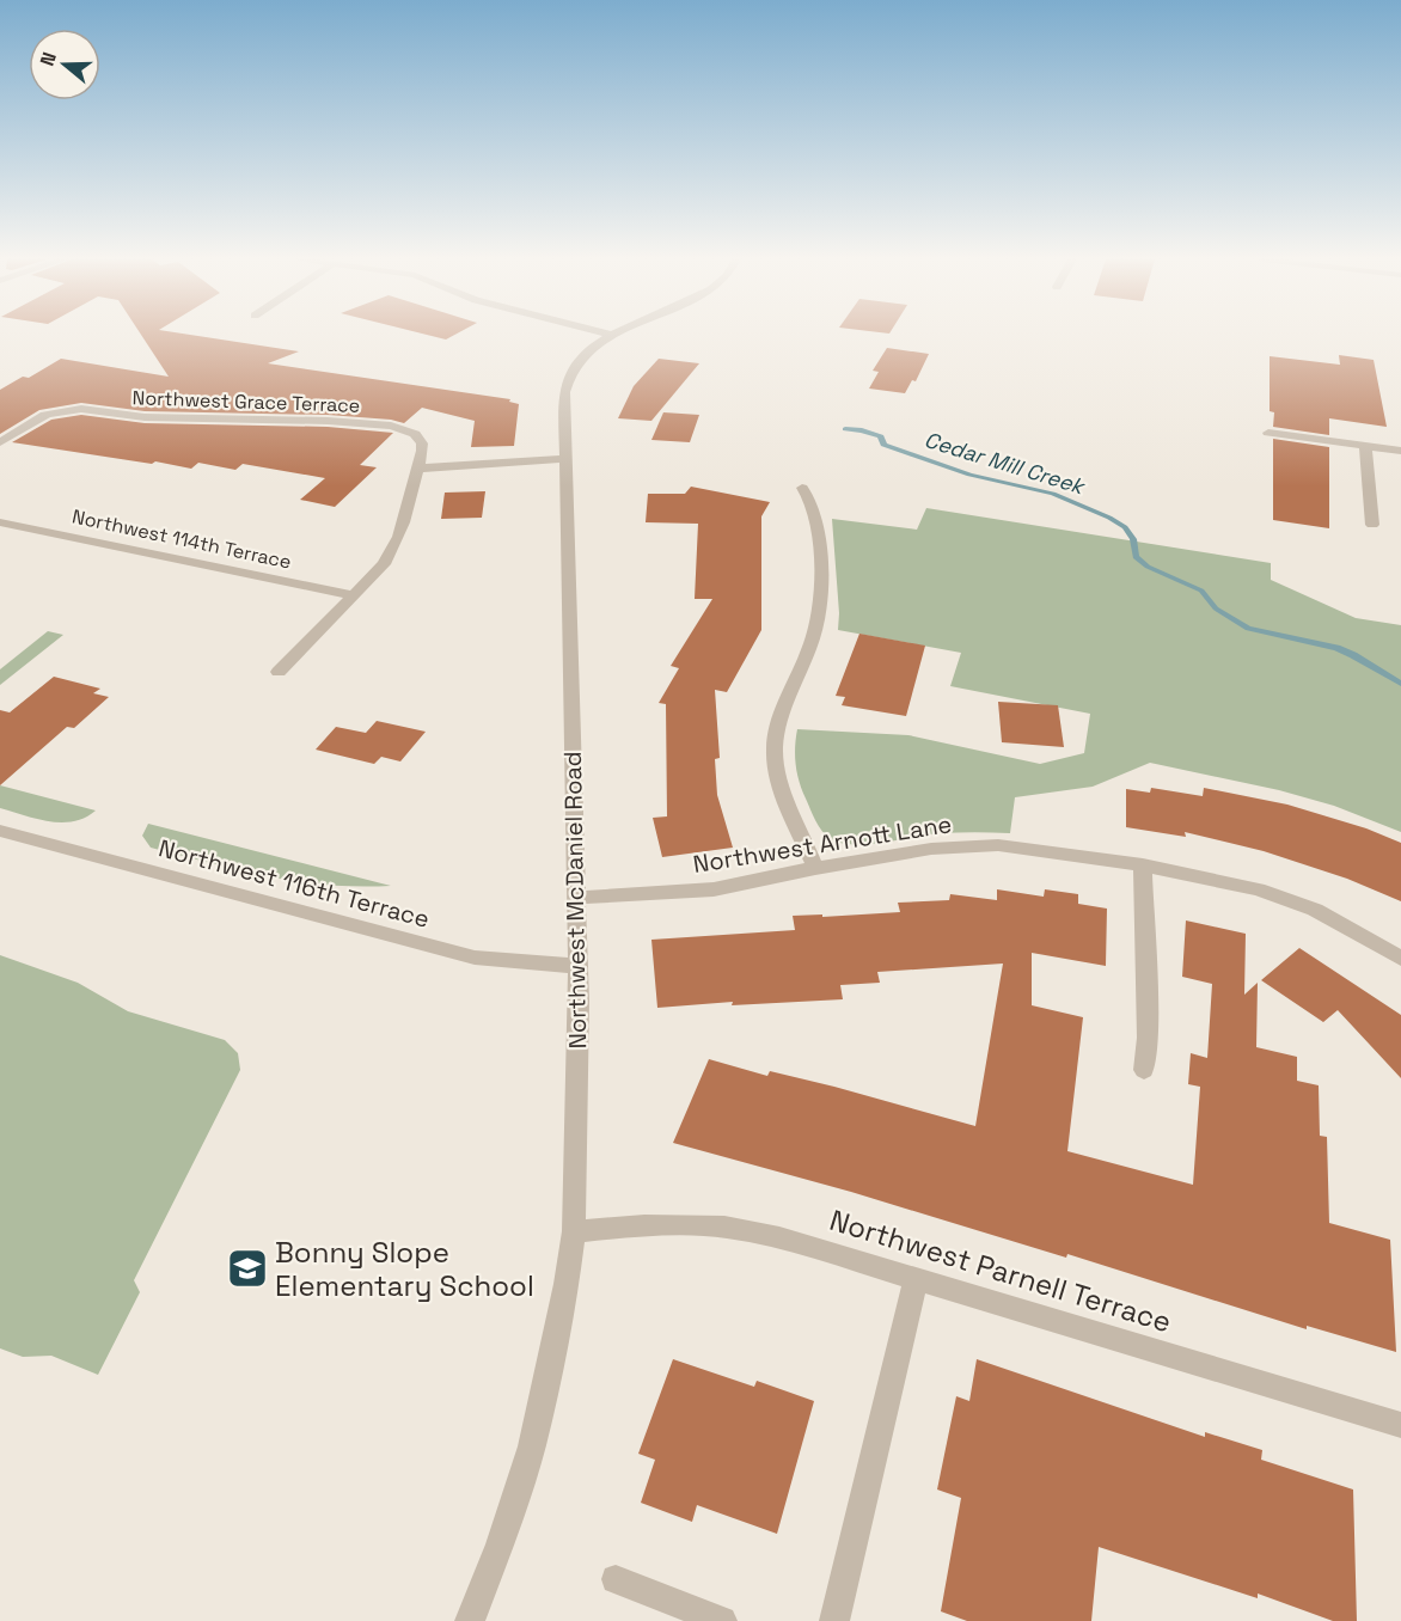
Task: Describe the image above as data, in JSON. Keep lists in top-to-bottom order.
{
  "streets": {
    "street": [
      "Northwest Grace Terrace",
      "Northwest 114th Terrace",
      "Northwest Arnott Lane",
      "Northwest 116th Terrace",
      "Northwest McDaniel Road",
      "Northwest Parnell Terrace"
    ]
  },
  "crossings": [
    ["Northwest Arnott Lane", "Northwest McDaniel Road"],
    ["Northwest 116th Terrace", "Northwest McDaniel Road"],
    ["Northwest McDaniel Road", "Northwest Parnell Terrace"]
  ],
  "water": ["Cedar Mill Creek"],
  "places": {
    "school or university": ["Bonny Slope Elementary School"]
  },
  "north": "left"
}
